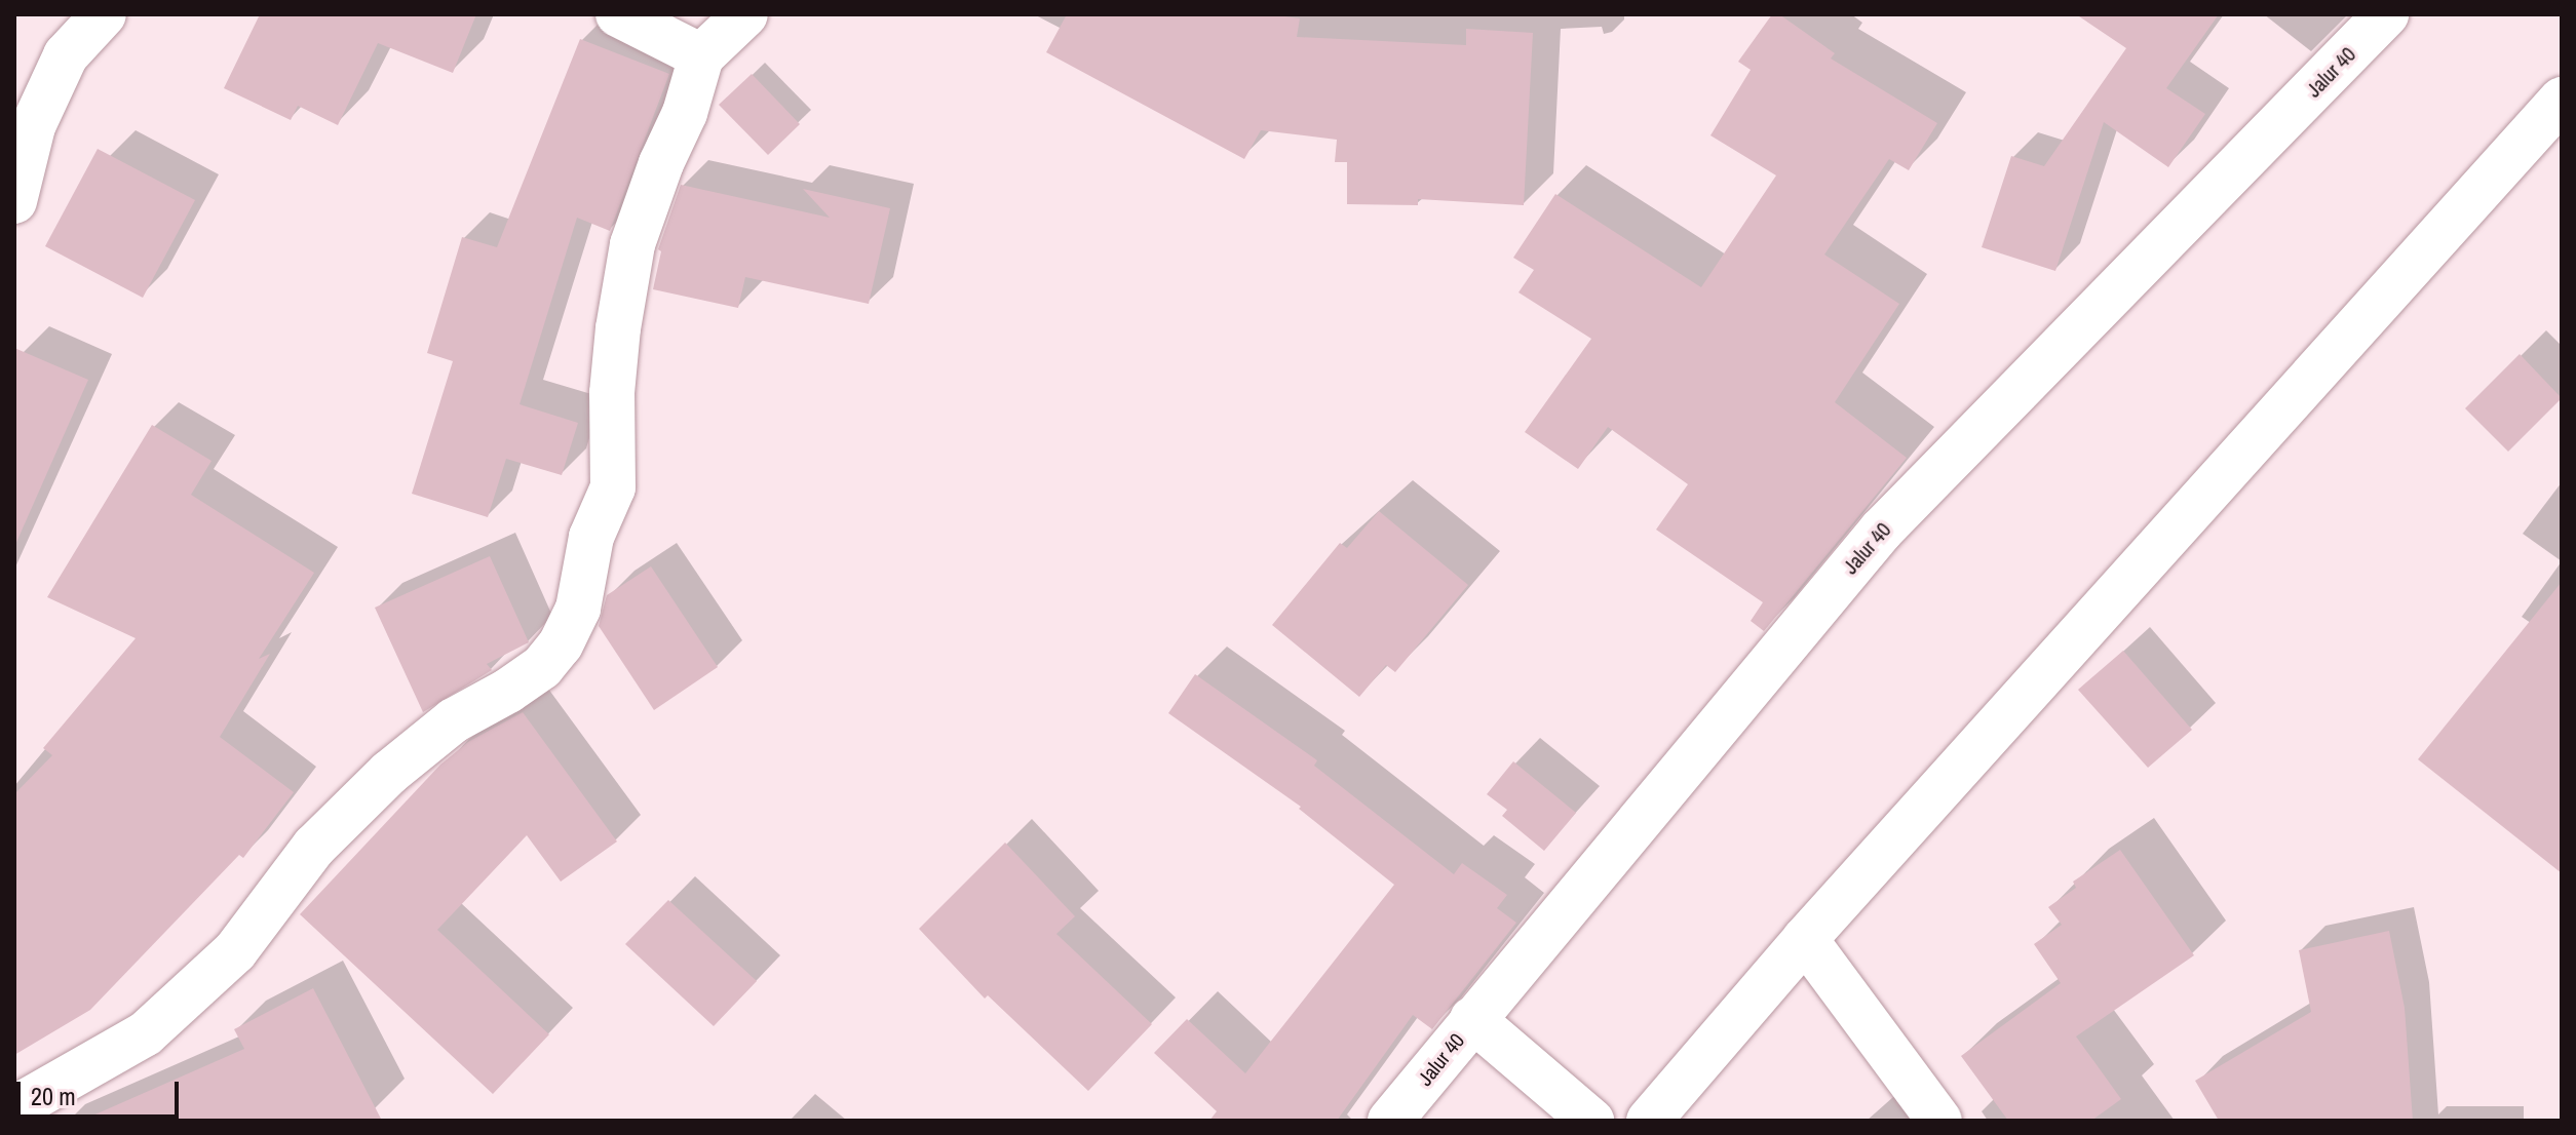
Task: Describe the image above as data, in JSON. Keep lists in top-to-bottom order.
{
  "streets": {
    "main road": ["Jalur 40"]
  },
  "scale_bar": "20 m"
}
